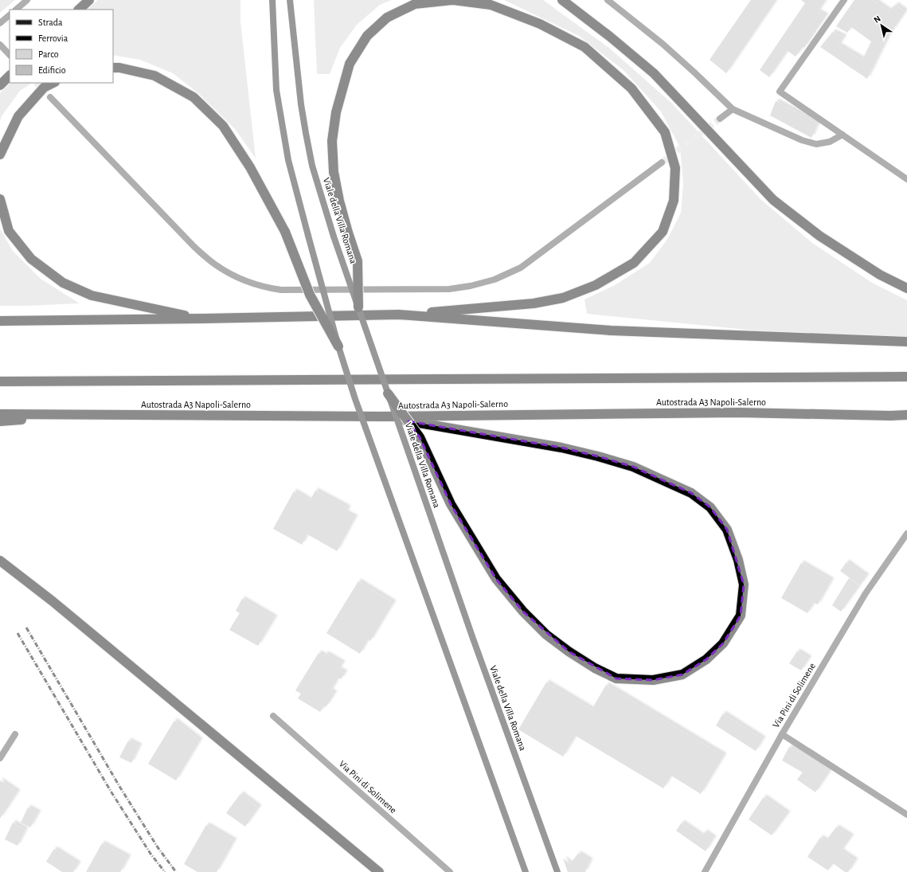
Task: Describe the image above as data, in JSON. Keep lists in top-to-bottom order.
{
  "streets": {
    "highway": ["Autostrada A3 Napoli-Salerno"],
    "main road": ["Viale della Villa Romana"],
    "street": ["Via Pini di Solimene"]
  },
  "legend": [
    "Strada",
    "Ferrovia",
    "Parco",
    "Edificio"
  ],
  "north": "top left"
}
